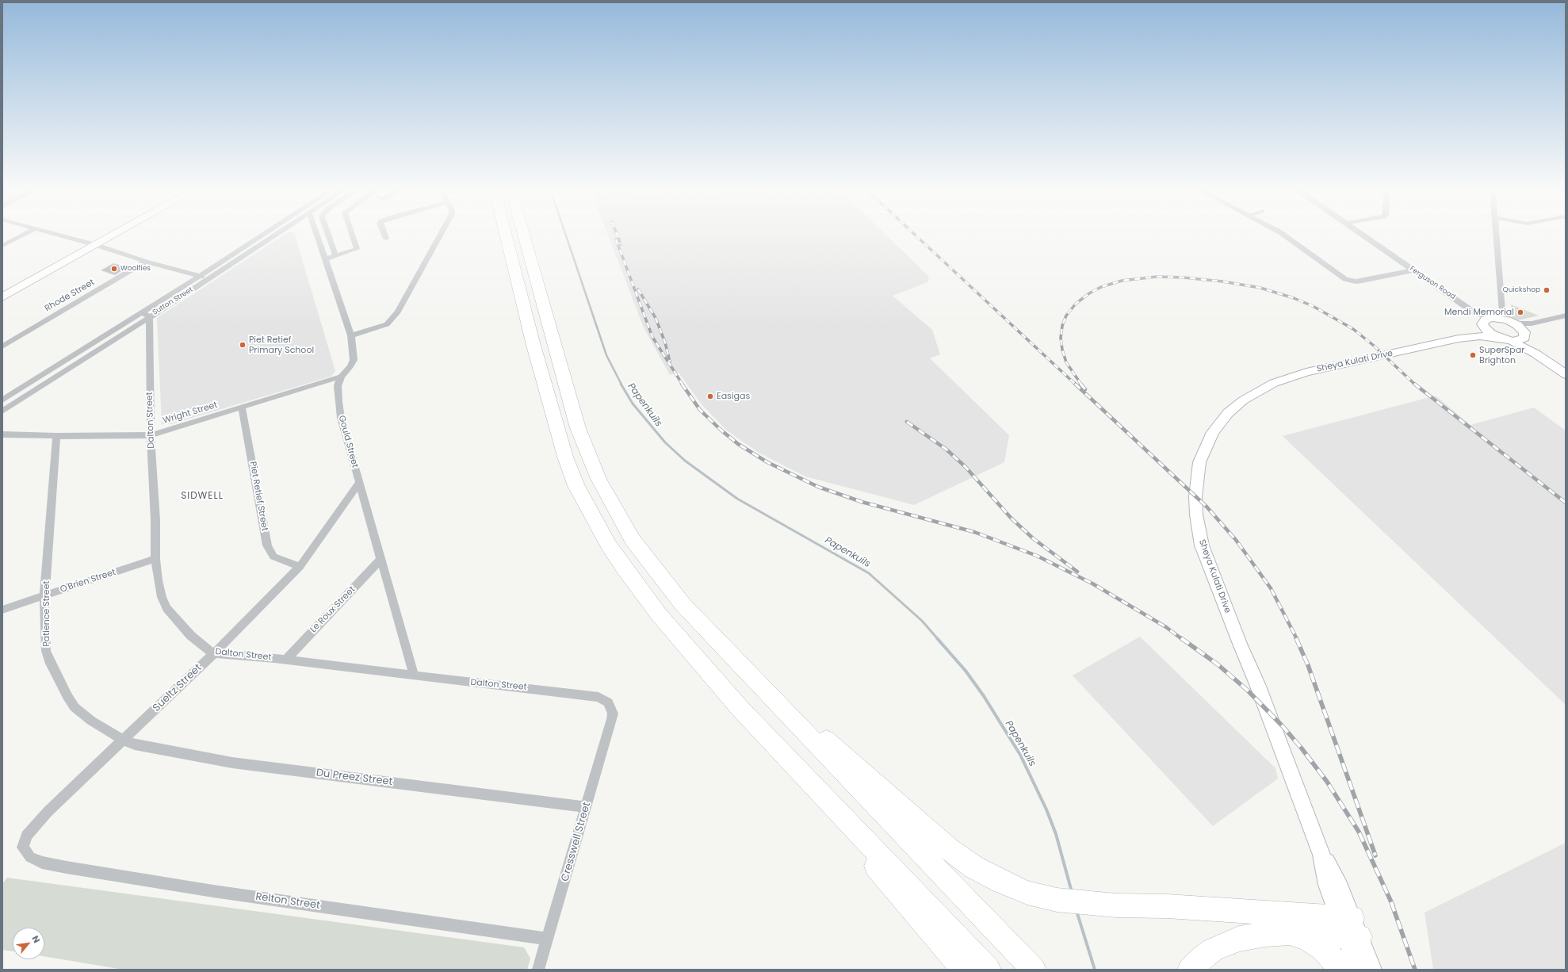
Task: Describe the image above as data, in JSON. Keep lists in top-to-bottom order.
{
  "streets": {
    "main road": ["Sheya Kulati Drive"],
    "street": [
      "Ferguson Road",
      "Rhode Street",
      "Sutton Street",
      "Wright Street",
      "Dalton Street",
      "Gould Street",
      "Piet Retief Street",
      "O'Brien Street",
      "Le Roux Street",
      "Patience Street",
      "Sueltz Street",
      "Du Preez Street",
      "Cresswell Street",
      "Relton Street"
    ]
  },
  "crossings": [
    ["Ferguson Road", "Sheya Kulati Drive"],
    ["Sutton Street", "Dalton Street"],
    ["Wright Street", "Dalton Street"],
    ["Wright Street", "Gould Street"],
    ["Wright Street", "Piet Retief Street"],
    ["Wright Street", "Patience Street"],
    ["Dalton Street", "Gould Street"],
    ["Dalton Street", "O'Brien Street"],
    ["Dalton Street", "Le Roux Street"],
    ["Dalton Street", "Sueltz Street"],
    ["Dalton Street", "Cresswell Street"],
    ["Gould Street", "Le Roux Street"],
    ["Gould Street", "Sueltz Street"],
    ["Piet Retief Street", "Sueltz Street"],
    ["O'Brien Street", "Patience Street"],
    ["Patience Street", "Sueltz Street"],
    ["Patience Street", "Du Preez Street"],
    ["Sueltz Street", "Du Preez Street"],
    ["Sueltz Street", "Relton Street"],
    ["Du Preez Street", "Cresswell Street"],
    ["Cresswell Street", "Relton Street"]
  ],
  "districts": ["SIDWELL"],
  "water": ["Papenkuils"],
  "places": [
    "Woolfies",
    "Quickshop",
    "Mendi Memorial",
    "Piet Retief Primary School",
    "SuperSpar Brighton",
    "Easigas"
  ],
  "north": "top right"
}
